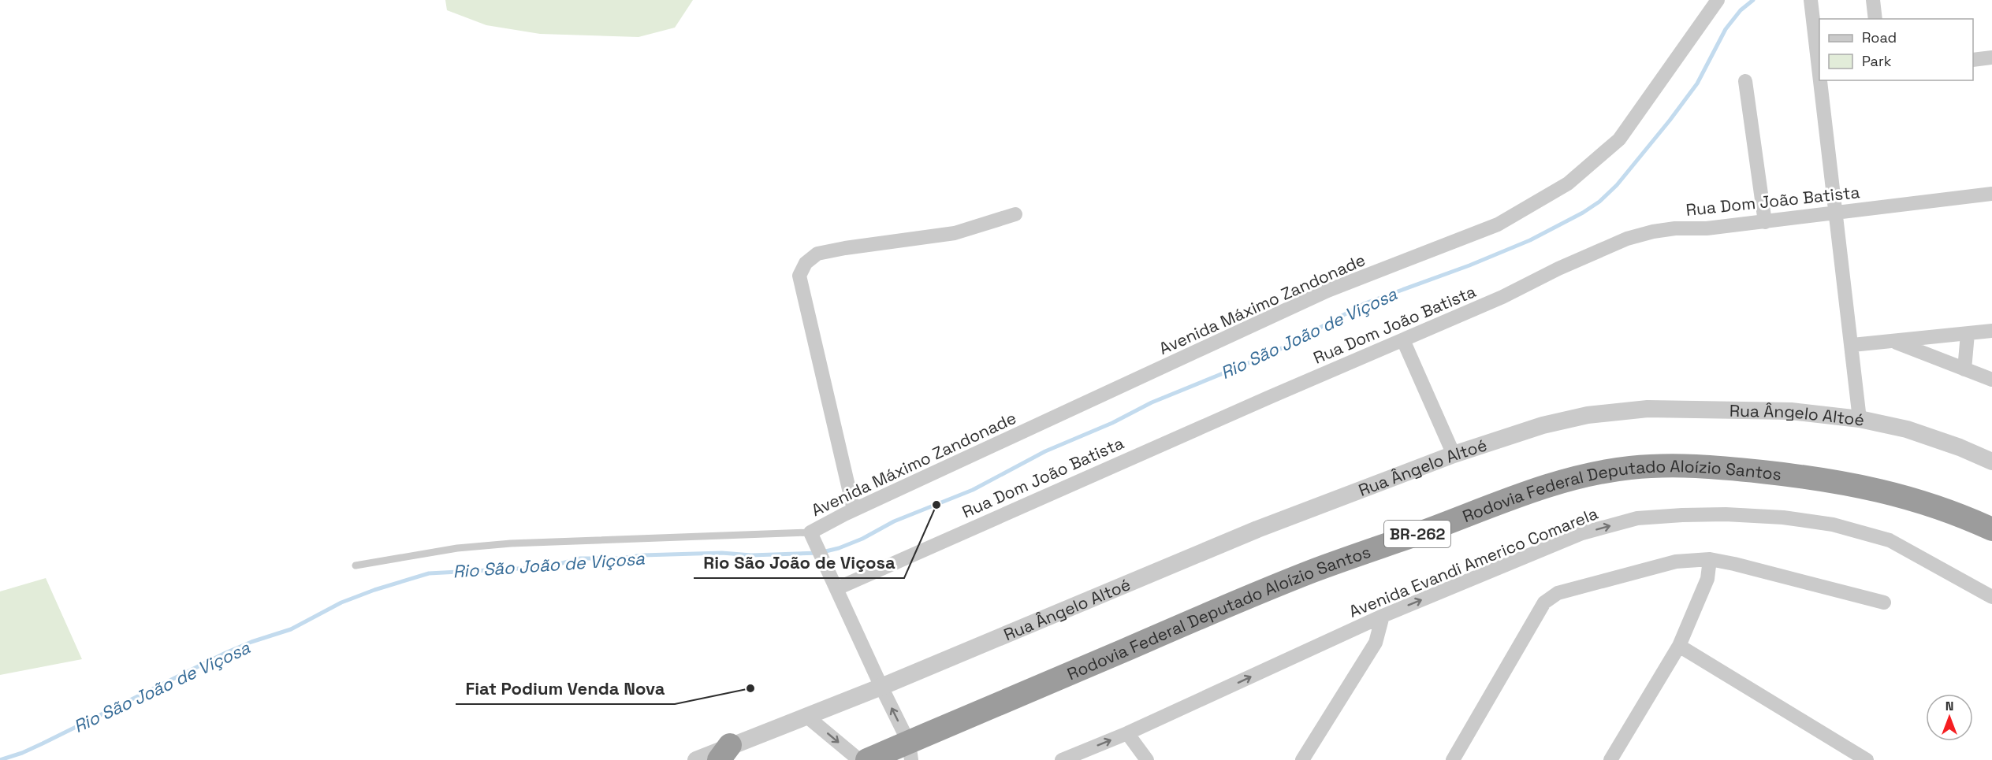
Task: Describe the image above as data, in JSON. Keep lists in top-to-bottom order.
{
  "streets": {
    "highway": ["Rodovia Federal Deputado Aloízio Santos", "BR-262"],
    "street": [
      "Rua Dom João Batista",
      "Avenida Máximo Zandonade",
      "Rua Ângelo Altoé",
      "Avenida Evandi Americo Comarela"
    ]
  },
  "crossings": [
    ["Rua Dom João Batista", "Avenida Máximo Zandonade"],
    ["Avenida Máximo Zandonade", "Rua Ângelo Altoé"],
    ["Avenida Máximo Zandonade", "Rodovia Federal Deputado Aloízio Santos"]
  ],
  "one_way": ["Avenida Evandi Americo Comarela"],
  "water": ["Rio São João de Viçosa"],
  "places": ["Rio São João de Viçosa", "Fiat Podium Venda Nova"],
  "legend": ["Road", "Park"],
  "north": "top"
}
